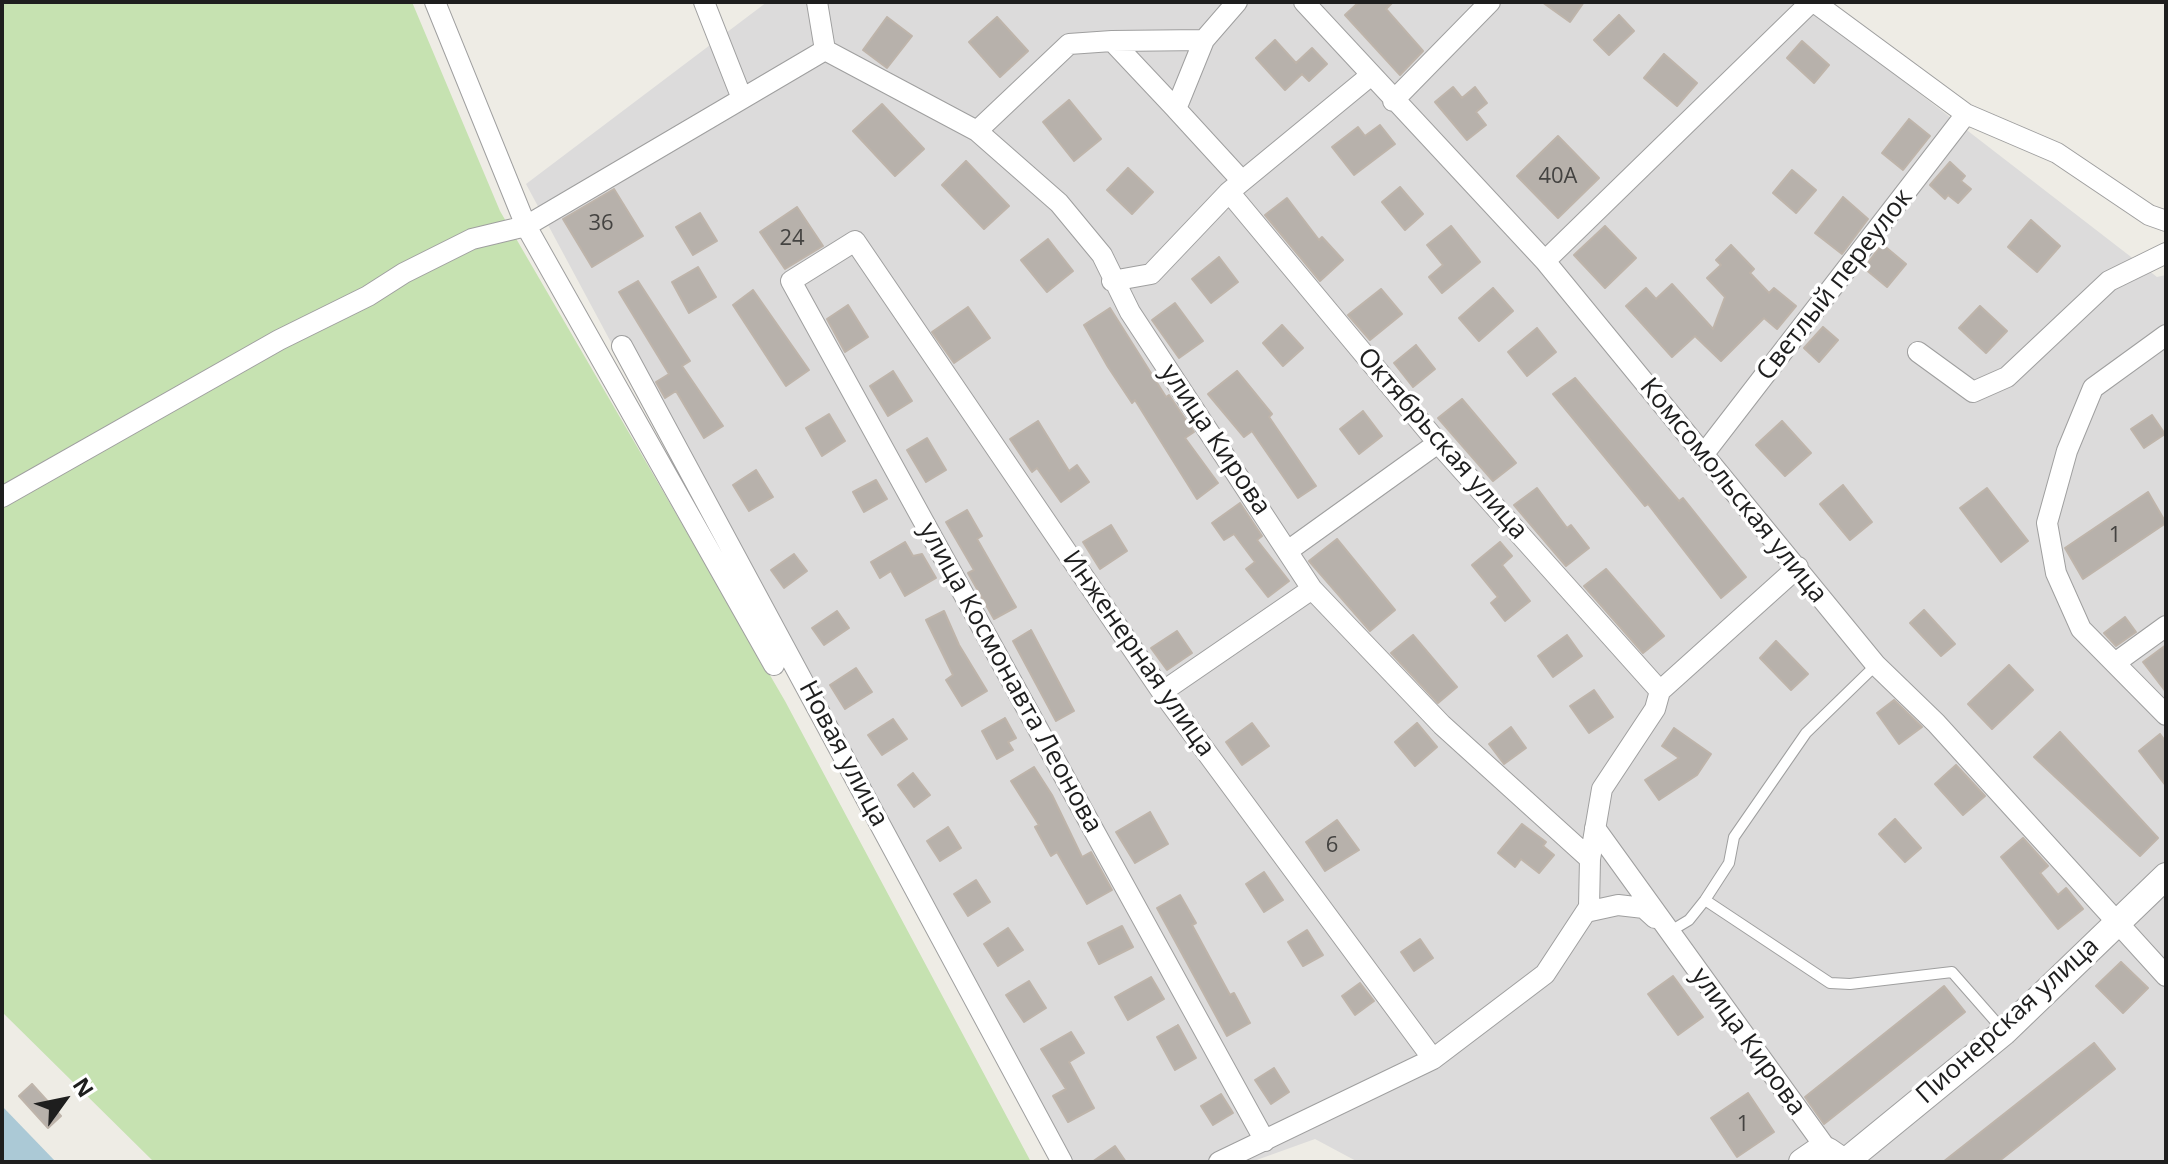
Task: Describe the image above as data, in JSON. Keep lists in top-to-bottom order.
{
  "streets": {
    "street": [
      "Светлый переулок",
      "улица Кирова",
      "Октябрьская улица",
      "Комсомольская улица",
      "Инженерная улица",
      "улица Космонавта Леонова",
      "Новая улица",
      "Пионерская улица"
    ]
  },
  "crossings": [
    ["Светлый переулок", "Комсомольская улица"],
    ["улица Кирова", "Пионерская улица"],
    ["Комсомольская улица", "Пионерская улица"],
    ["Инженерная улица", "улица Космонавта Леонова"]
  ],
  "house_numbers": [
    "40А",
    "36",
    "24",
    "1",
    "6",
    "1"
  ],
  "north": "top right"
}
